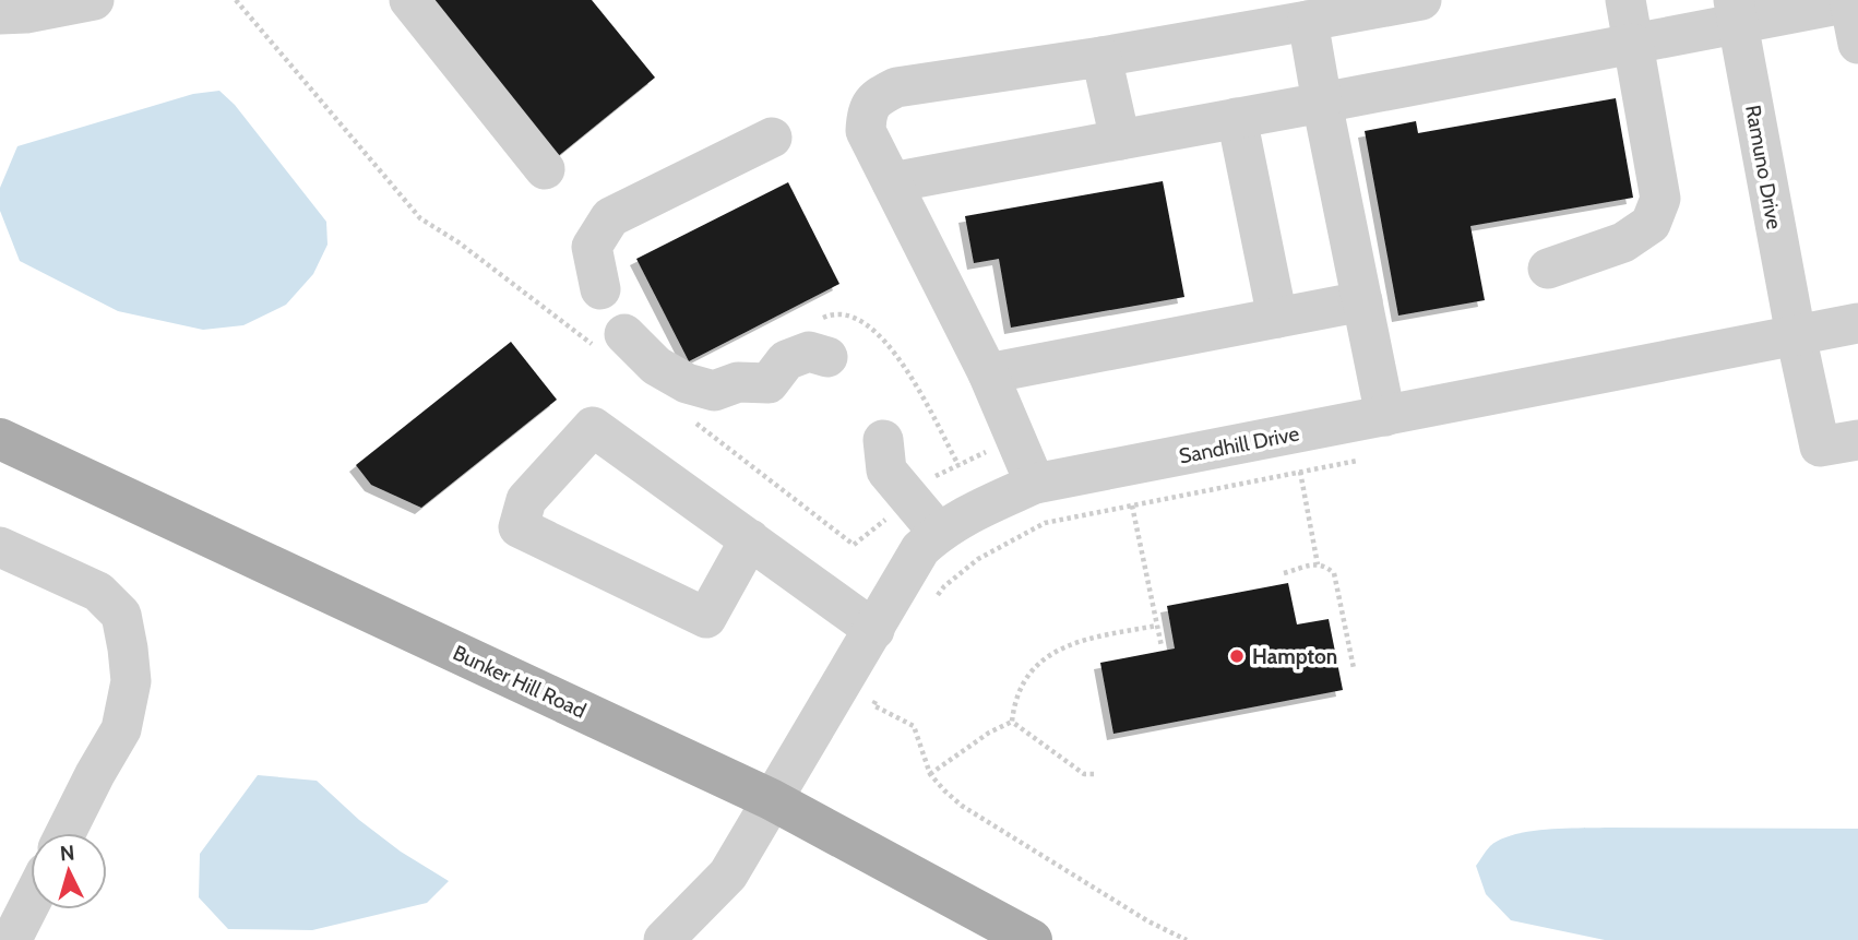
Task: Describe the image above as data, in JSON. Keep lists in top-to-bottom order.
{
  "streets": {
    "main road": ["Bunker Hill Road"],
    "street": ["Ramuno Drive", "Sandhill Drive"]
  },
  "crossings": [
    ["Ramuno Drive", "Sandhill Drive"],
    ["Sandhill Drive", "Bunker Hill Road"]
  ],
  "places": ["Hampton"],
  "north": "top"
}
